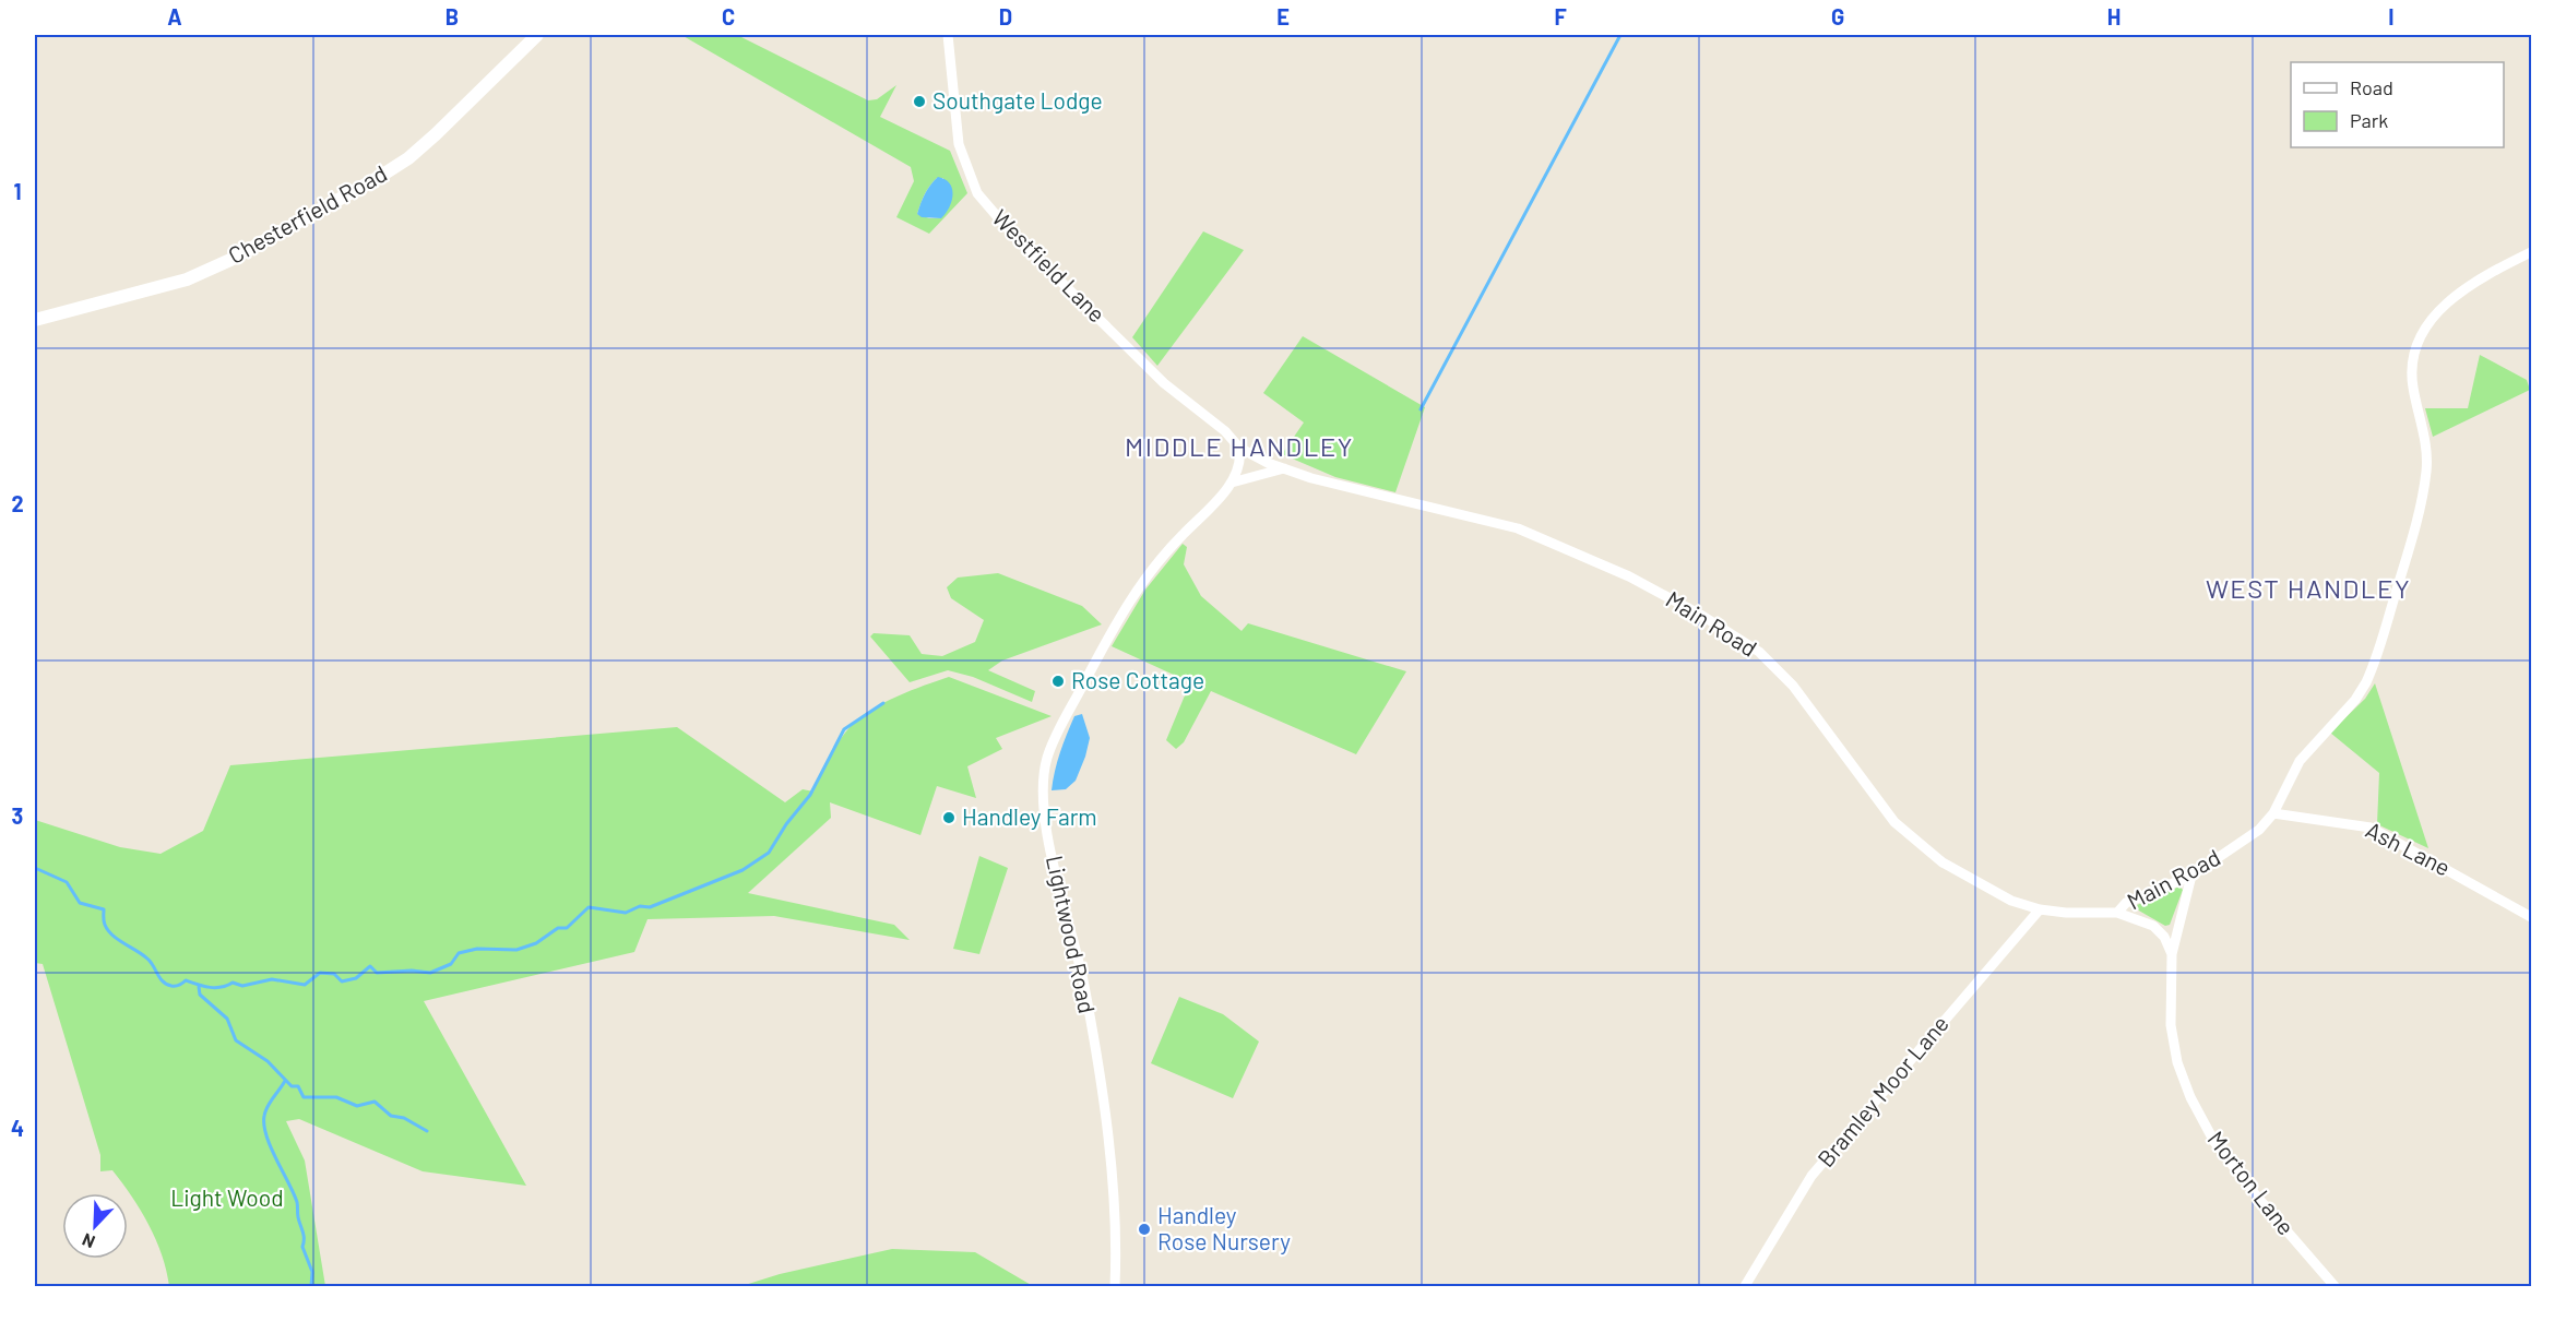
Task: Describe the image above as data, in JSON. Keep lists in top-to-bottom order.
{
  "streets": {
    "main road": ["Chesterfield Road"],
    "street": [
      "Westfield Lane",
      "Main Road",
      "Ash Lane",
      "Lightwood Road",
      "Bramley Moor Lane",
      "Morton Lane"
    ]
  },
  "crossings": [
    ["Westfield Lane", "Main Road"],
    ["Westfield Lane", "Lightwood Road"],
    ["Main Road", "Ash Lane"],
    ["Main Road", "Lightwood Road"],
    ["Main Road", "Bramley Moor Lane"],
    ["Main Road", "Morton Lane"]
  ],
  "districts": ["MIDDLE HANDLEY", "WEST HANDLEY"],
  "parks": ["Light Wood"],
  "places": [
    "Southgate Lodge",
    "Rose Cottage",
    "Handley Farm",
    "Handley Rose Nursery"
  ],
  "legend": ["Road", "Park"],
  "north": "bottom left",
  "grid": {
    "columns": [
      "A",
      "B",
      "C",
      "D",
      "E",
      "F",
      "G",
      "H",
      "I"
    ],
    "rows": [
      "1",
      "2",
      "3",
      "4"
    ]
  }
}
